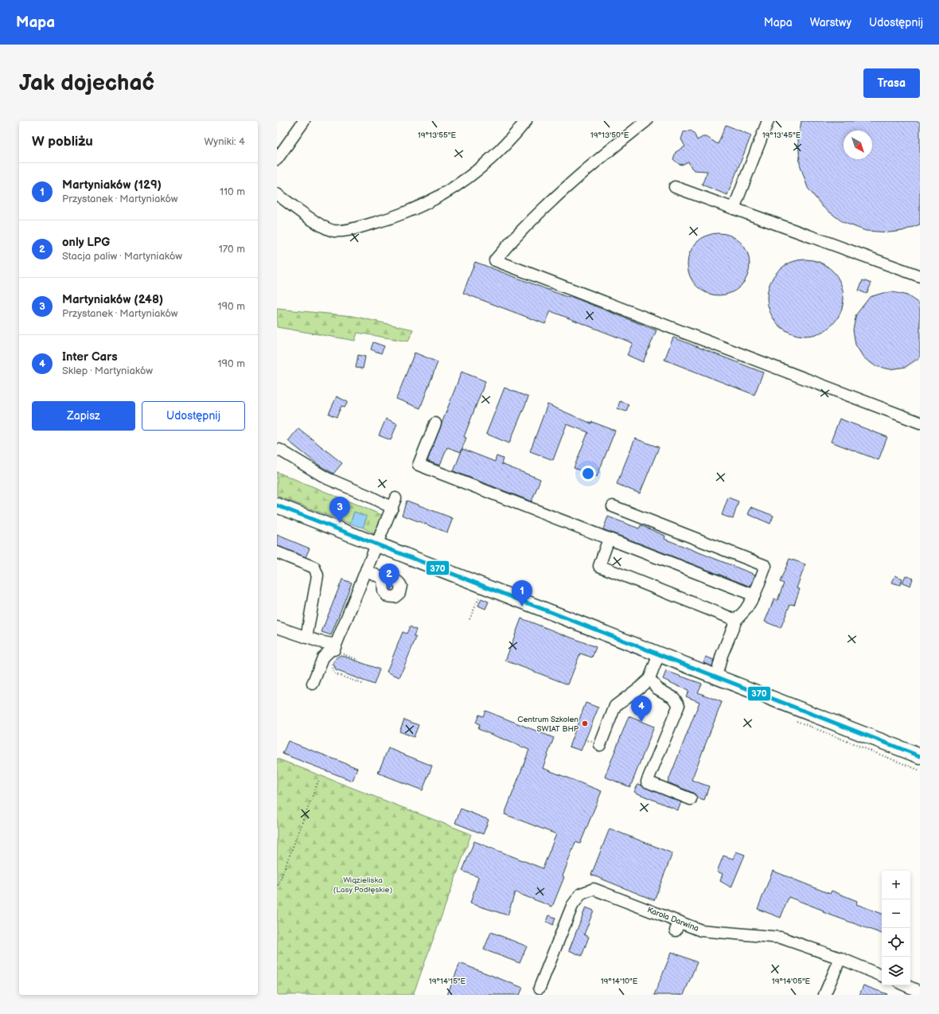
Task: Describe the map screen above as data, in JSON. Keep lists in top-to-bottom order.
{
  "streets": {
    "street": ["Karola Darwina"]
  },
  "parks": ["Wiązieliska (Lasy Podłęskie)"],
  "places": ["Centrum Szkolen SWIAT BHP"],
  "lines": ["transit line 370"],
  "north": "bottom right",
  "page": {
    "header": "Mapa",
    "nav": ["Mapa", "Warstwy", "Udostępnij"],
    "buttons": [
      "Trasa",
      ["Zapisz", "Udostępnij"]
    ],
    "title": "Jak dojechać",
    "heading": ["W pobliżu", "Wyniki: 4"],
    "list": [
      {
        "mark": "1",
        "name": "Martyniaków (129)",
        "note": "Przystanek · Martyniaków",
        "value": "110 m"
      },
      {
        "mark": "2",
        "name": "only LPG",
        "note": "Stacja paliw · Martyniaków",
        "value": "170 m"
      },
      {
        "mark": "3",
        "name": "Martyniaków (248)",
        "note": "Przystanek · Martyniaków",
        "value": "190 m"
      },
      {
        "mark": "4",
        "name": "Inter Cars",
        "note": "Sklep · Martyniaków",
        "value": "190 m"
      }
    ],
    "pins": [
      "3",
      "2",
      "1",
      "4"
    ],
    "map_buttons": ["+", "−"]
  },
  "coordinates": [
    "19°13'55\"E",
    "19°13'50\"E",
    "19°13'45\"E",
    "19°14'15\"E",
    "19°14'10\"E",
    "19°14'05\"E"
  ]
}
